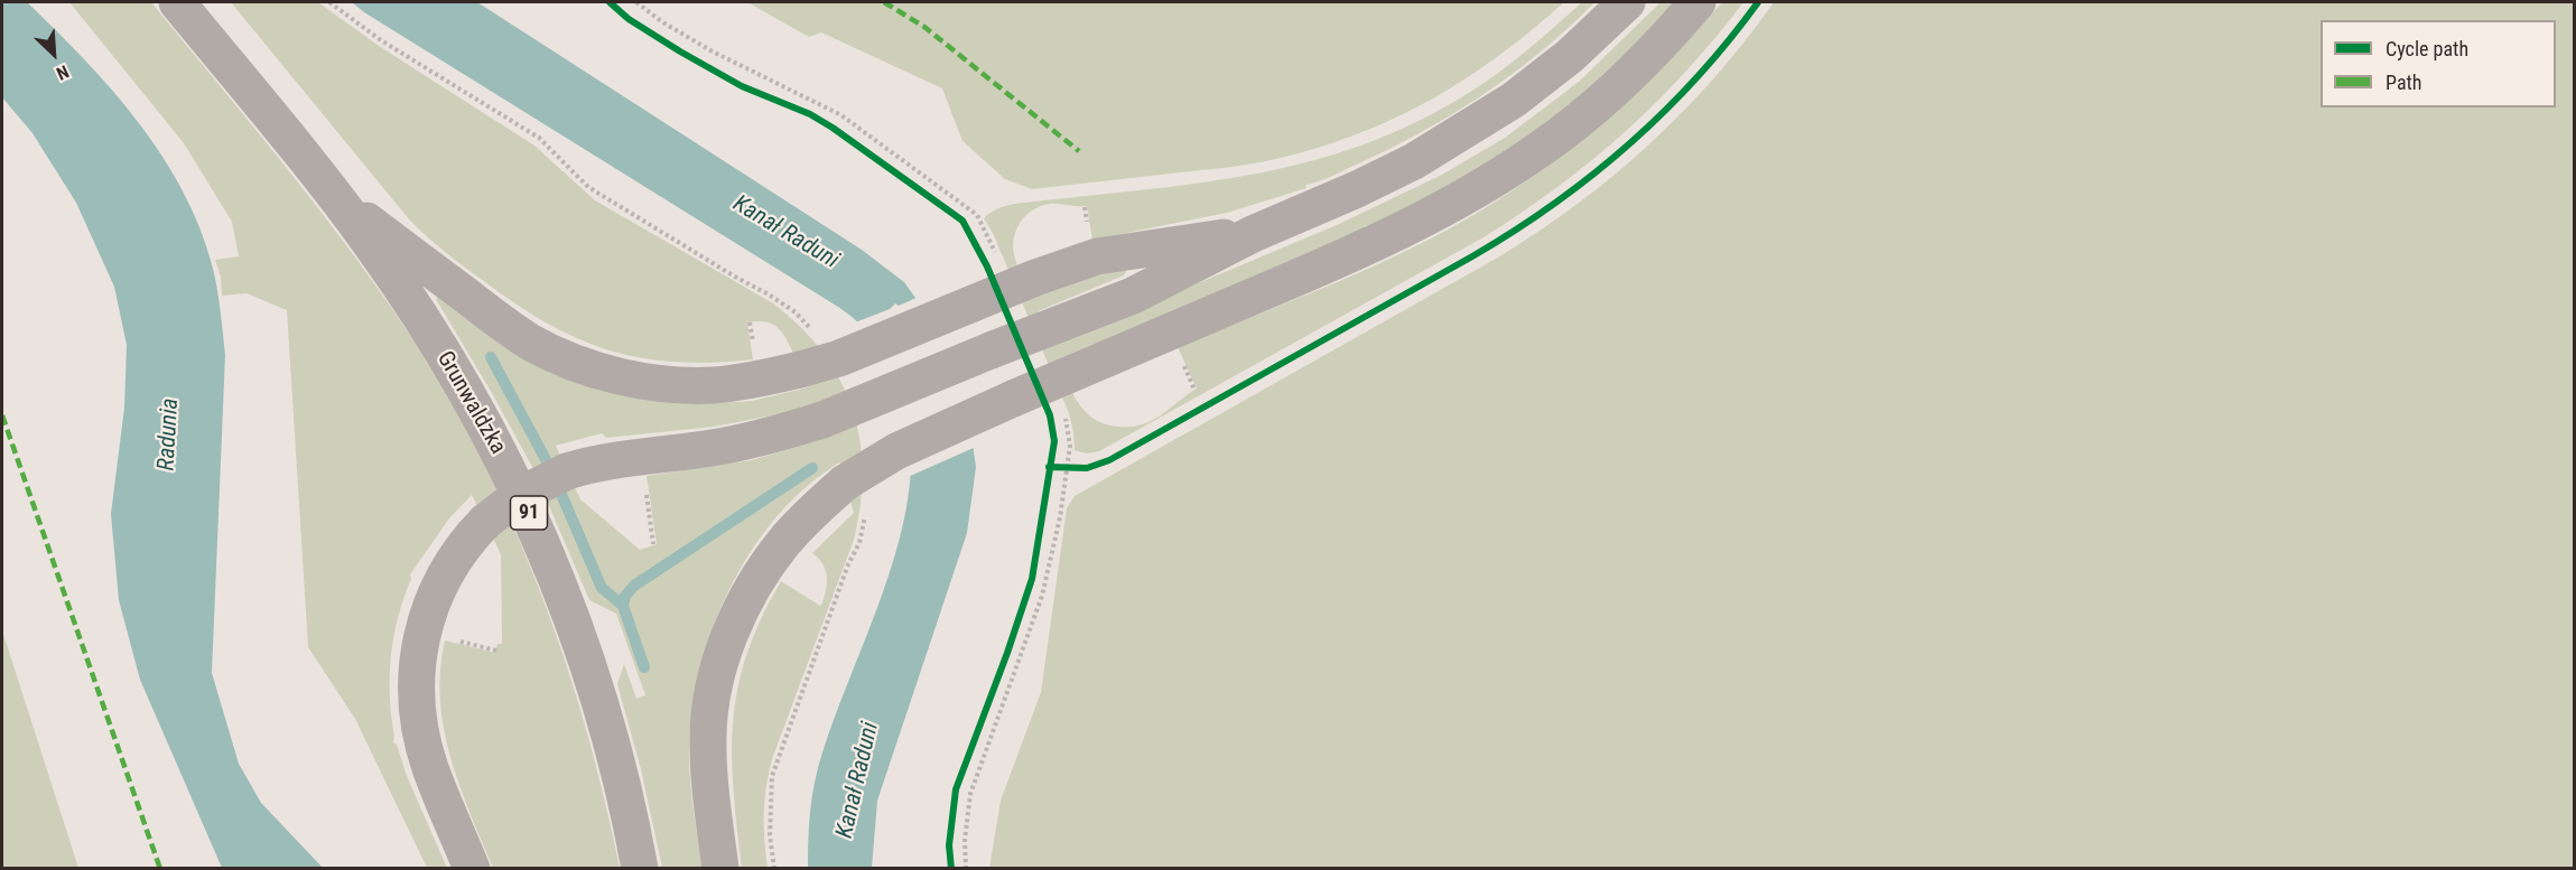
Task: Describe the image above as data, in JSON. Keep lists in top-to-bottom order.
{
  "streets": {
    "main road": ["Grunwaldzka", "91"]
  },
  "water": ["Kanał Raduni", "Radunia"],
  "legend": ["Cycle path", "Path"],
  "north": "bottom right"
}
